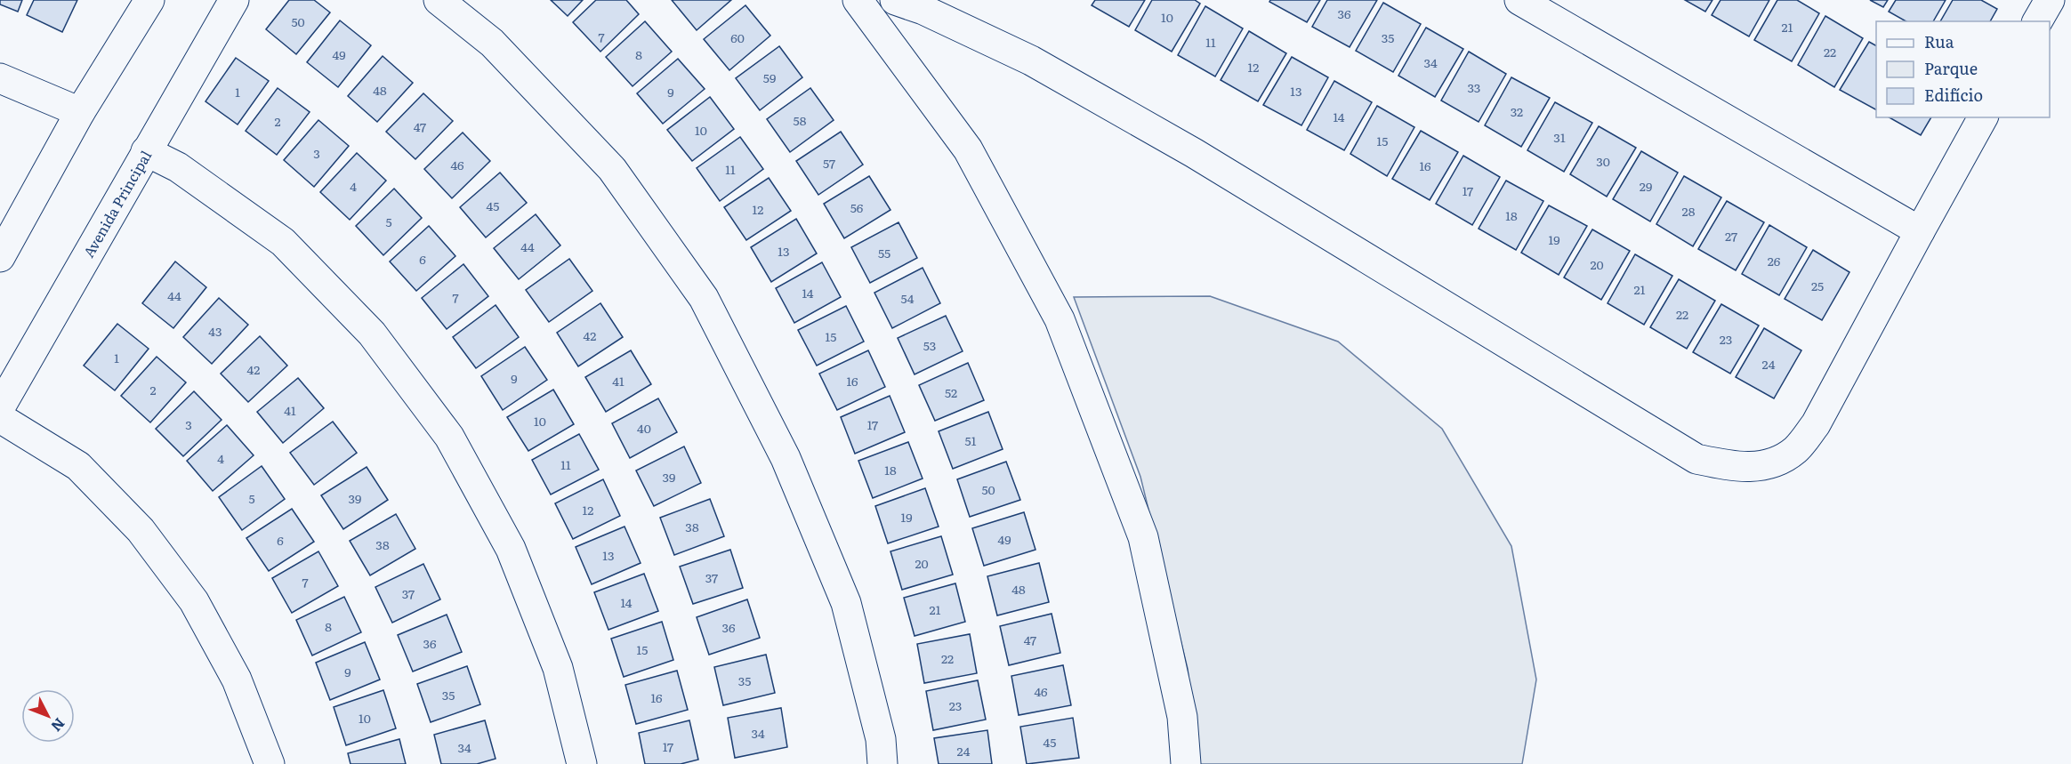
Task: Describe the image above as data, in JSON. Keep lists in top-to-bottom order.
{
  "streets": {
    "street": ["Avenida Principal"]
  },
  "house_numbers": [
    "36",
    "10",
    "50",
    "21",
    "7",
    "60",
    "35",
    "11",
    "22",
    "49",
    "8",
    "34",
    "12",
    "59",
    "33",
    "48",
    "13",
    "1",
    "9",
    "32",
    "14",
    "58",
    "2",
    "47",
    "10",
    "31",
    "15",
    "3",
    "30",
    "57",
    "46",
    "16",
    "11",
    "4",
    "29",
    "17",
    "45",
    "56",
    "12",
    "28",
    "18",
    "5",
    "27",
    "19",
    "44",
    "13",
    "55",
    "6",
    "26",
    "20",
    "25",
    "21",
    "14",
    "44",
    "7",
    "54",
    "22",
    "43",
    "42",
    "15",
    "23",
    "53",
    "1",
    "24",
    "42",
    "9",
    "41",
    "16",
    "2",
    "52",
    "41",
    "10",
    "3",
    "17",
    "40",
    "51",
    "4",
    "11",
    "18",
    "39",
    "50",
    "5",
    "39",
    "12",
    "19",
    "38",
    "49",
    "6",
    "38",
    "13",
    "20",
    "37",
    "7",
    "48",
    "37",
    "14",
    "21",
    "8",
    "36",
    "47",
    "36",
    "15",
    "22",
    "9",
    "35",
    "46",
    "35",
    "16",
    "23",
    "10",
    "34",
    "45",
    "17",
    "34",
    "24"
  ],
  "legend": ["Rua", "Parque", "Edifício"],
  "north": "bottom right"
}
